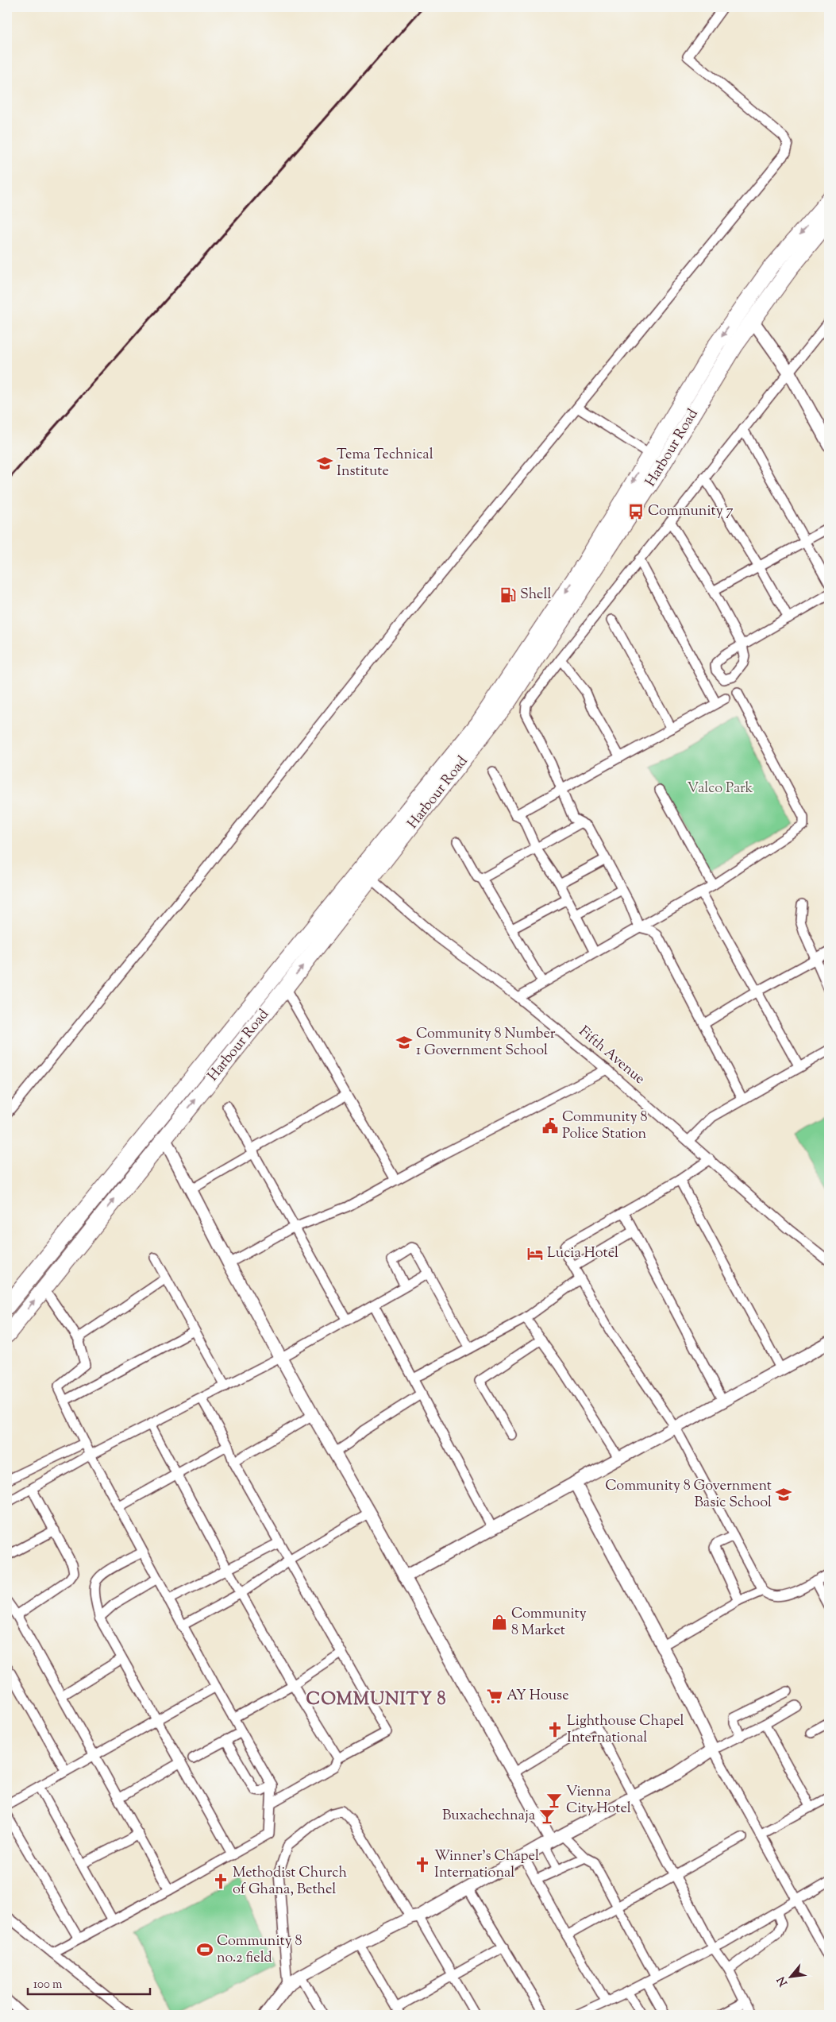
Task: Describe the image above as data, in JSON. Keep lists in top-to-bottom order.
{
  "streets": {
    "highway": ["Harbour Road"],
    "street": ["Fifth Avenue"]
  },
  "crossings": [
    ["Harbour Road", "Fifth Avenue"]
  ],
  "districts": ["COMMUNITY 8"],
  "parks": ["Valco Park"],
  "places": {
    "school or university": ["Tema Technical Institute", "Community 8 Number 1 Government School", "Community 8 Government Basic School"],
    "bus stop": ["Community 7"],
    "fuel station": ["Shell"],
    "public building": ["Community 8 Police Station"],
    "hotel": ["Lucia Hotel"],
    "shop": ["Community 8 Market"],
    "supermarket": ["AY House"],
    "church": ["Lighthouse Chapel International", "Winner's Chapel International", "Methodist Church of Ghana, Bethel"],
    "bar": ["Vienna City Hotel", "Buxachechnaja"],
    "sports": ["Community 8 no.2 field"]
  },
  "scale_bar": "100 m",
  "north": "bottom left"
}
